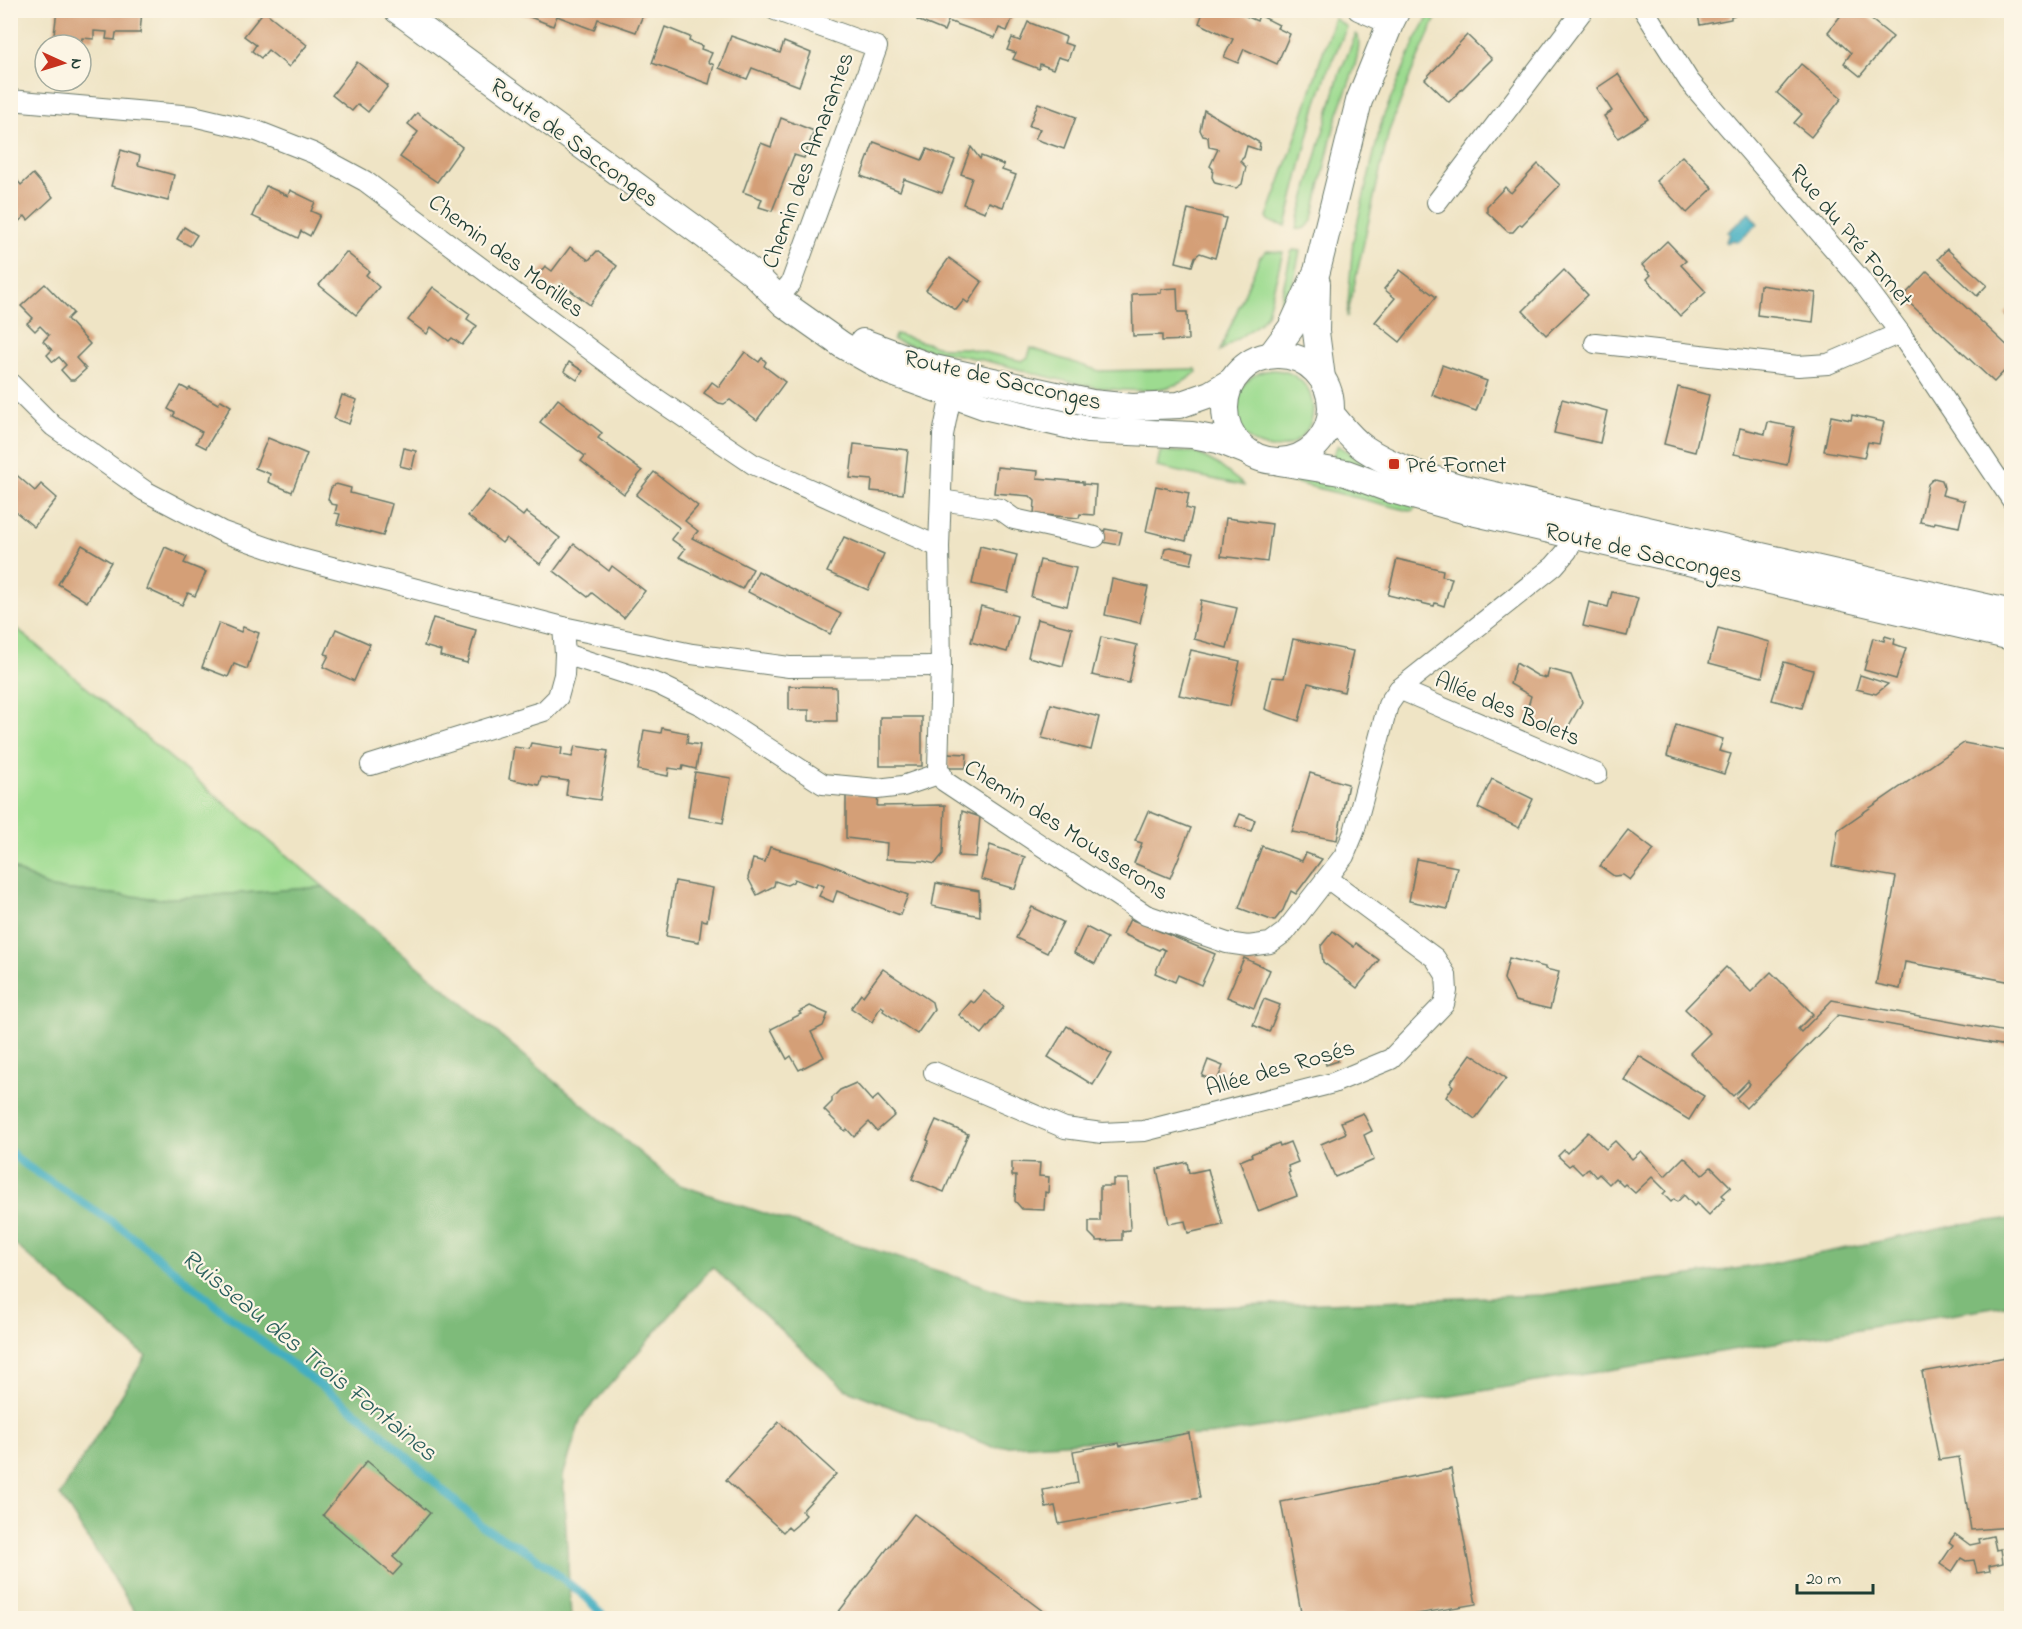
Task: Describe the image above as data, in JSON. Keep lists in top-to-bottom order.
{
  "streets": {
    "street": [
      "Route de Sacconges",
      "Chemin des Amarantes",
      "Rue du Pré Fornet",
      "Chemin des Morilles",
      "Allée des Bolets",
      "Chemin des Mousserons",
      "Allée des Rosés"
    ]
  },
  "crossings": [
    ["Route de Sacconges", "Chemin des Amarantes"],
    ["Route de Sacconges", "Chemin des Mousserons"],
    ["Chemin des Morilles", "Chemin des Mousserons"],
    ["Allée des Bolets", "Chemin des Mousserons"],
    ["Chemin des Mousserons", "Allée des Rosés"]
  ],
  "water": ["Ruisseau des Trois Fontaines"],
  "places": {
    "transit": ["Pré Fornet"]
  },
  "scale_bar": "20 m",
  "north": "right"
}
